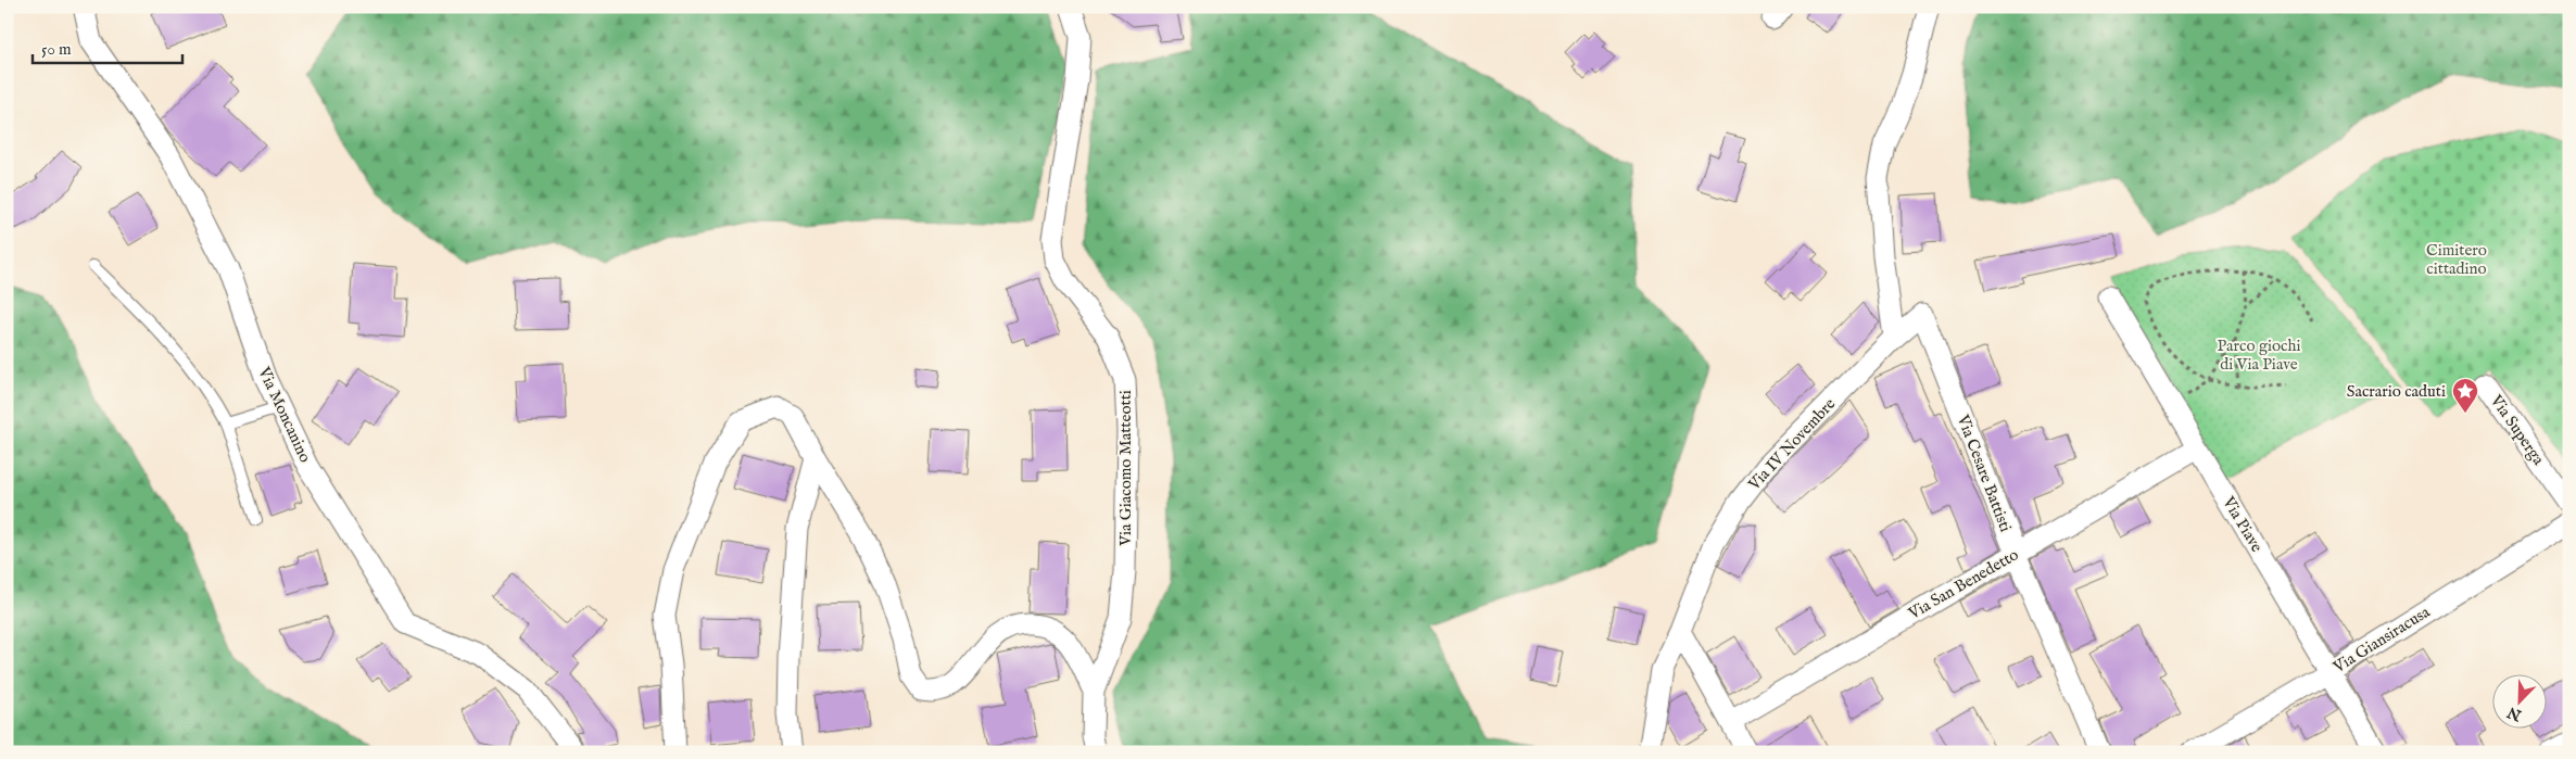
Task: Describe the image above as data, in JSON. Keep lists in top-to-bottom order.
{
  "streets": {
    "street": [
      "Via Moncanino",
      "Via Superga",
      "Via IV Novembre",
      "Via Giacomo Matteotti",
      "Via Cesare Battisti",
      "Via Piave",
      "Via San Benedetto",
      "Via Giansiracusa"
    ]
  },
  "crossings": [
    ["Via IV Novembre", "Via Cesare Battisti"],
    ["Via Cesare Battisti", "Via San Benedetto"],
    ["Via Piave", "Via San Benedetto"],
    ["Via Piave", "Via Giansiracusa"]
  ],
  "parks": ["Cimitero cittadino", "Parco giochi di Via Piave"],
  "places": {
    "place": ["Sacrario caduti"]
  },
  "scale_bar": "50 m",
  "north": "bottom left"
}
